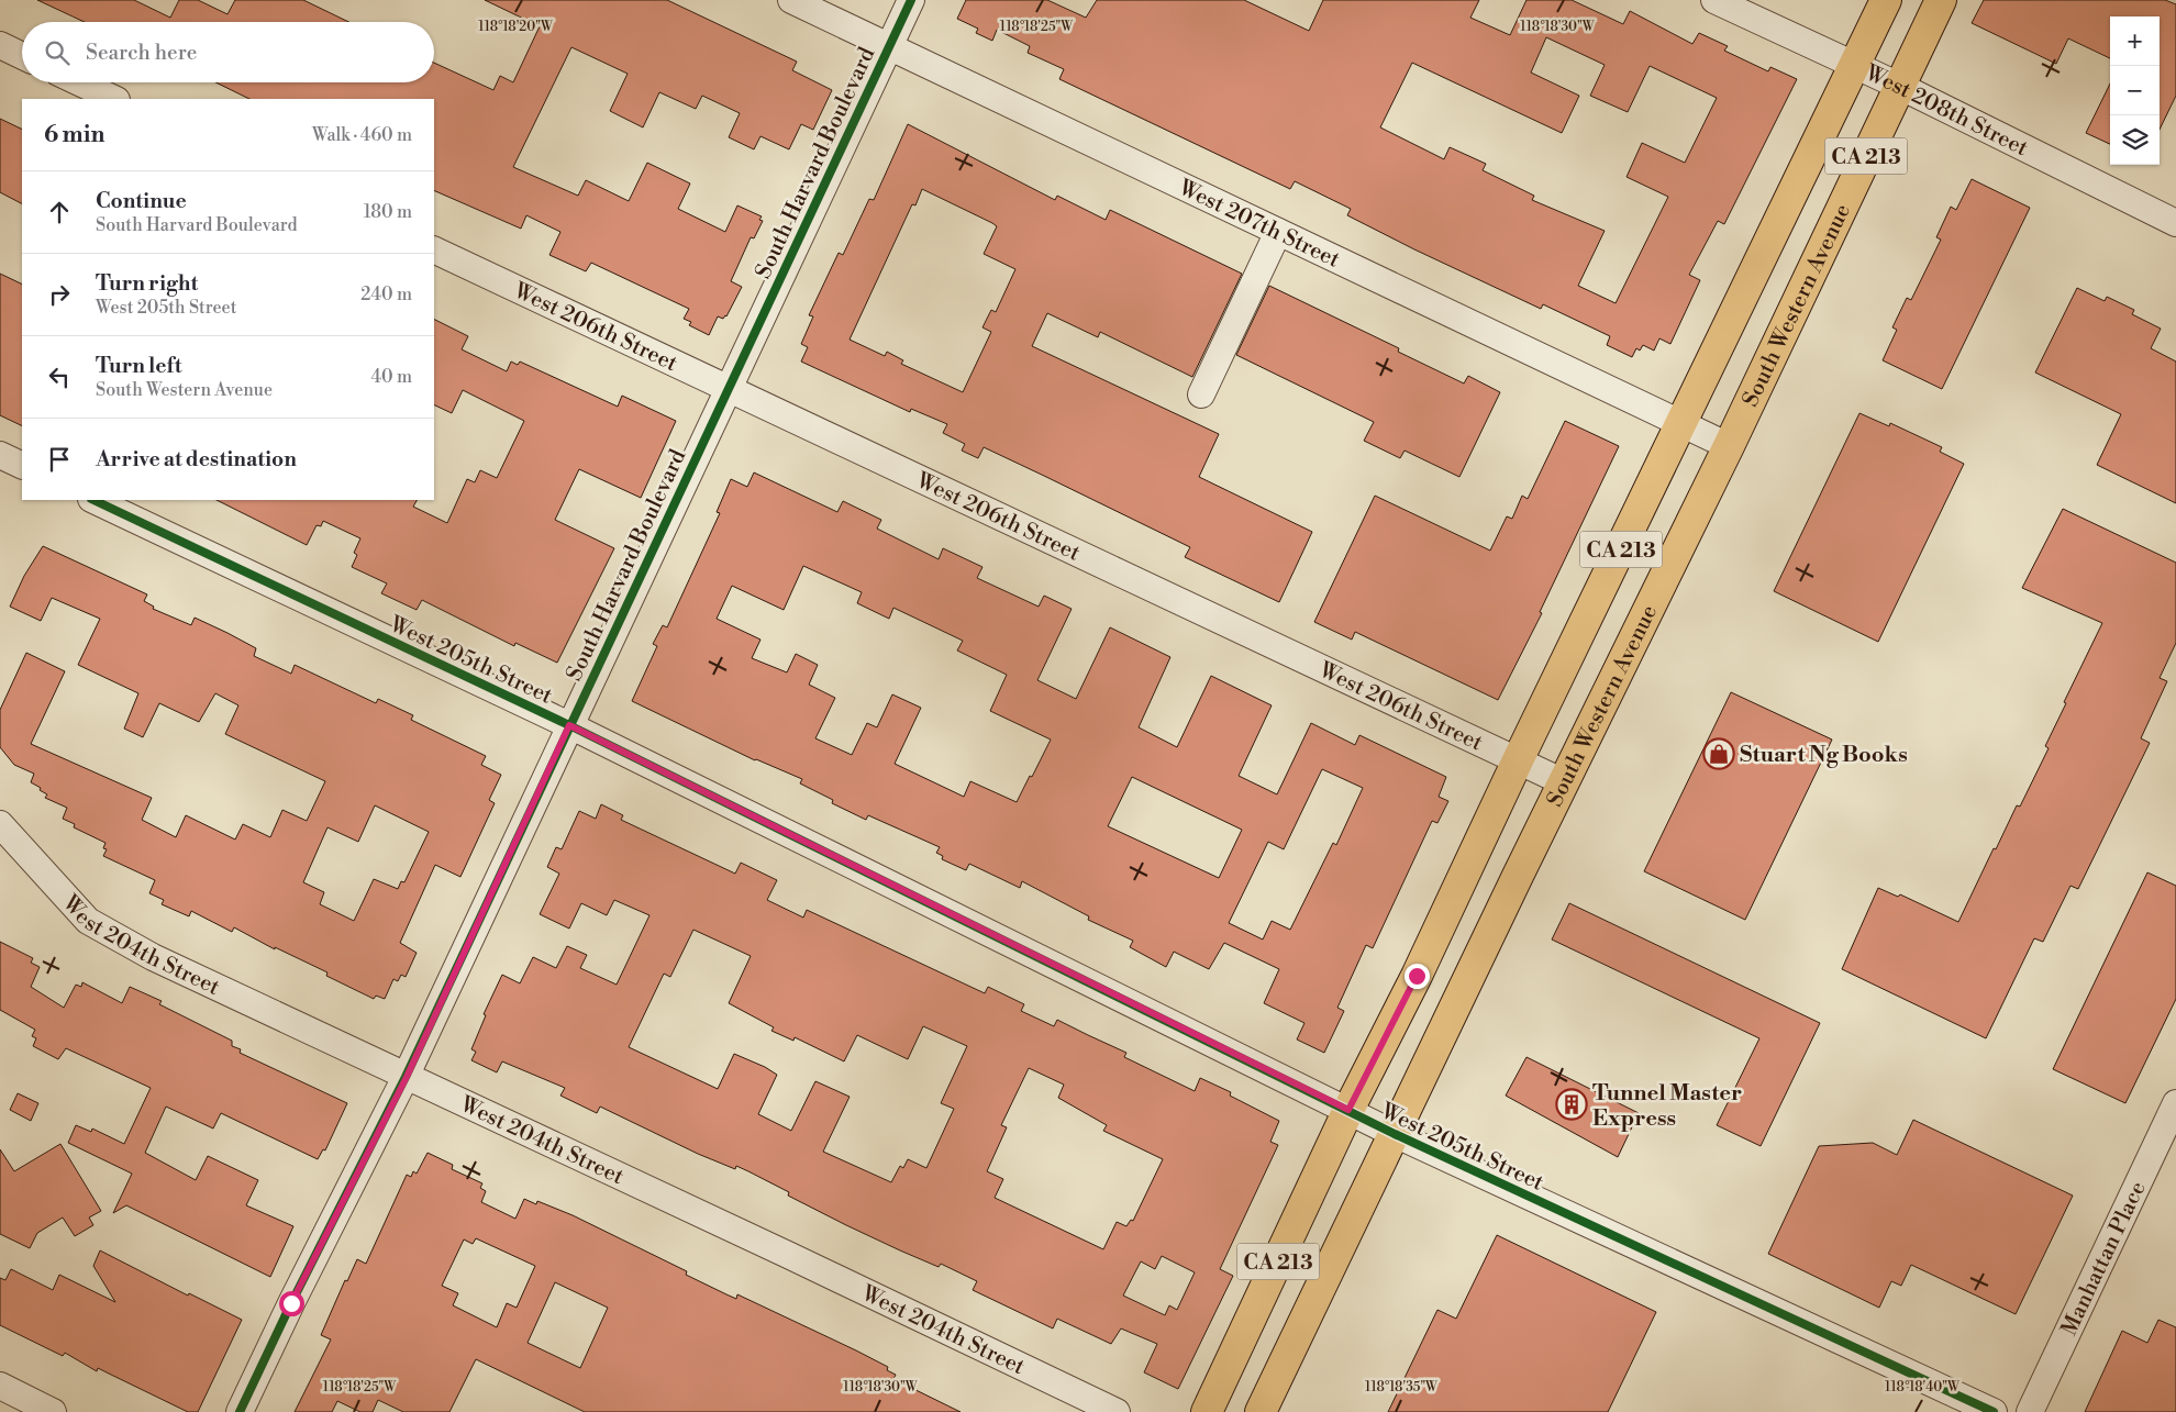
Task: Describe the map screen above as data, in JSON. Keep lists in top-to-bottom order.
{
  "streets": {
    "main road": ["CA 213", "South Western Avenue"],
    "street": [
      "West 208th Street",
      "South Harvard Boulevard",
      "West 207th Street",
      "West 206th Street",
      "West 205th Street",
      "West 204th Street",
      "Manhattan Place"
    ]
  },
  "crossings": [
    ["West 208th Street", "CA 213"],
    ["West 208th Street", "South Western Avenue"],
    ["CA 213", "West 207th Street"],
    ["CA 213", "West 206th Street"],
    ["CA 213", "West 205th Street"],
    ["South Harvard Boulevard", "West 207th Street"],
    ["South Harvard Boulevard", "West 206th Street"],
    ["South Harvard Boulevard", "West 205th Street"],
    ["South Harvard Boulevard", "West 204th Street"],
    ["West 207th Street", "South Western Avenue"],
    ["South Western Avenue", "West 206th Street"],
    ["South Western Avenue", "West 205th Street"]
  ],
  "places": {
    "shop": ["Stuart Ng Books"],
    "building": ["Tunnel Master Express"]
  },
  "page": {
    "map_buttons": ["+", "−"],
    "search": "Search here",
    "heading": ["6 min", "Walk · 460 m"],
    "list": [
      ["Continue", "South Harvard Boulevard", "180 m"],
      ["Turn right", "West 205th Street", "240 m"],
      ["Turn left", "South Western Avenue", "40 m"],
      "Arrive at destination"
    ]
  },
  "coordinates": [
    "118°18'20\"W",
    "118°18'25\"W",
    "118°18'30\"W",
    "118°18'35\"W",
    "118°18'40\"W"
  ]
}
